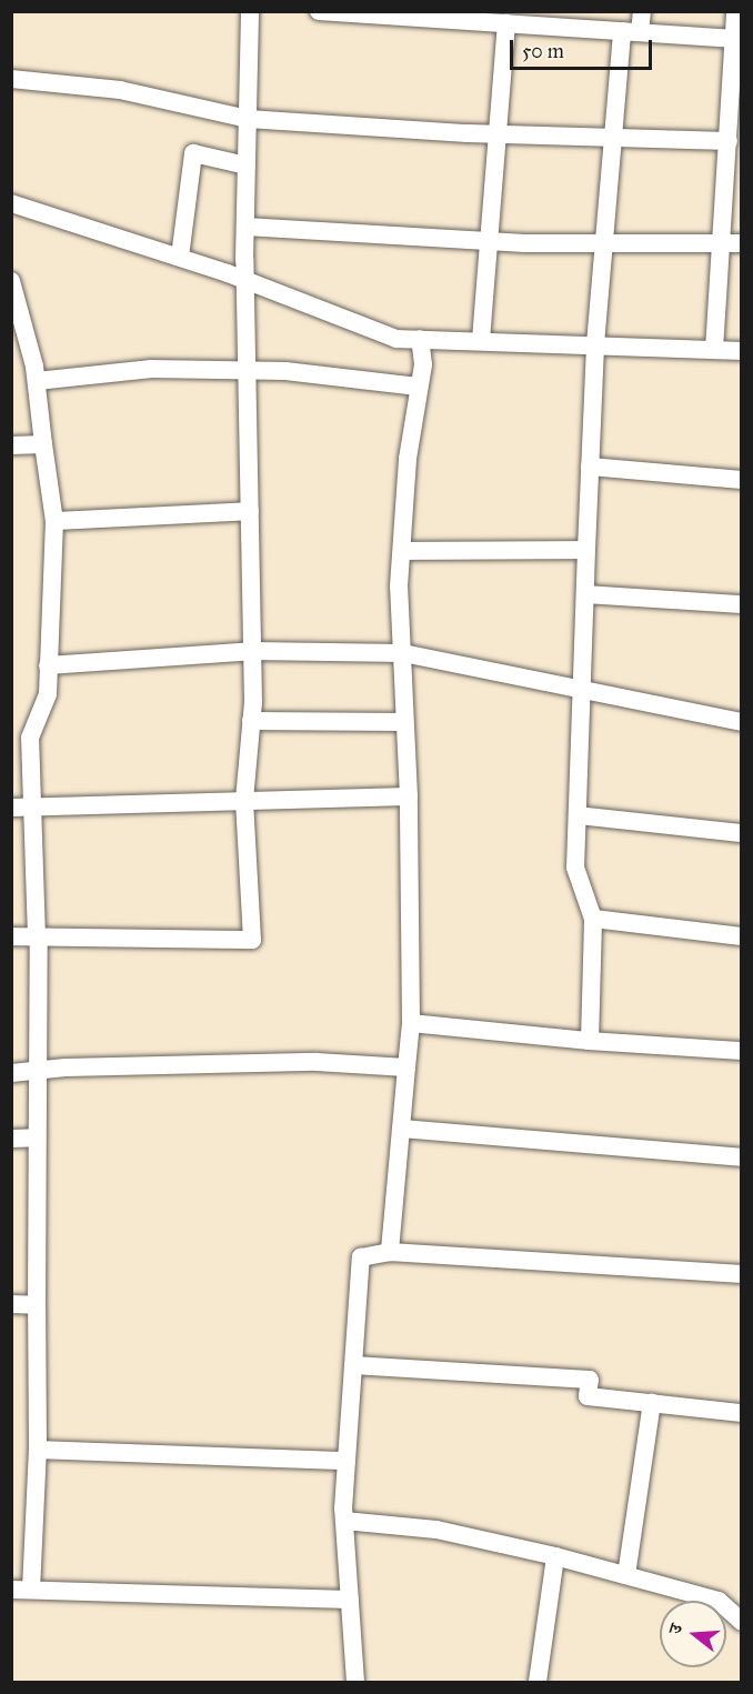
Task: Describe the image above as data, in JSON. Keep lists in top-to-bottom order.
{
  "scale_bar": "50 m",
  "north": "left"
}
